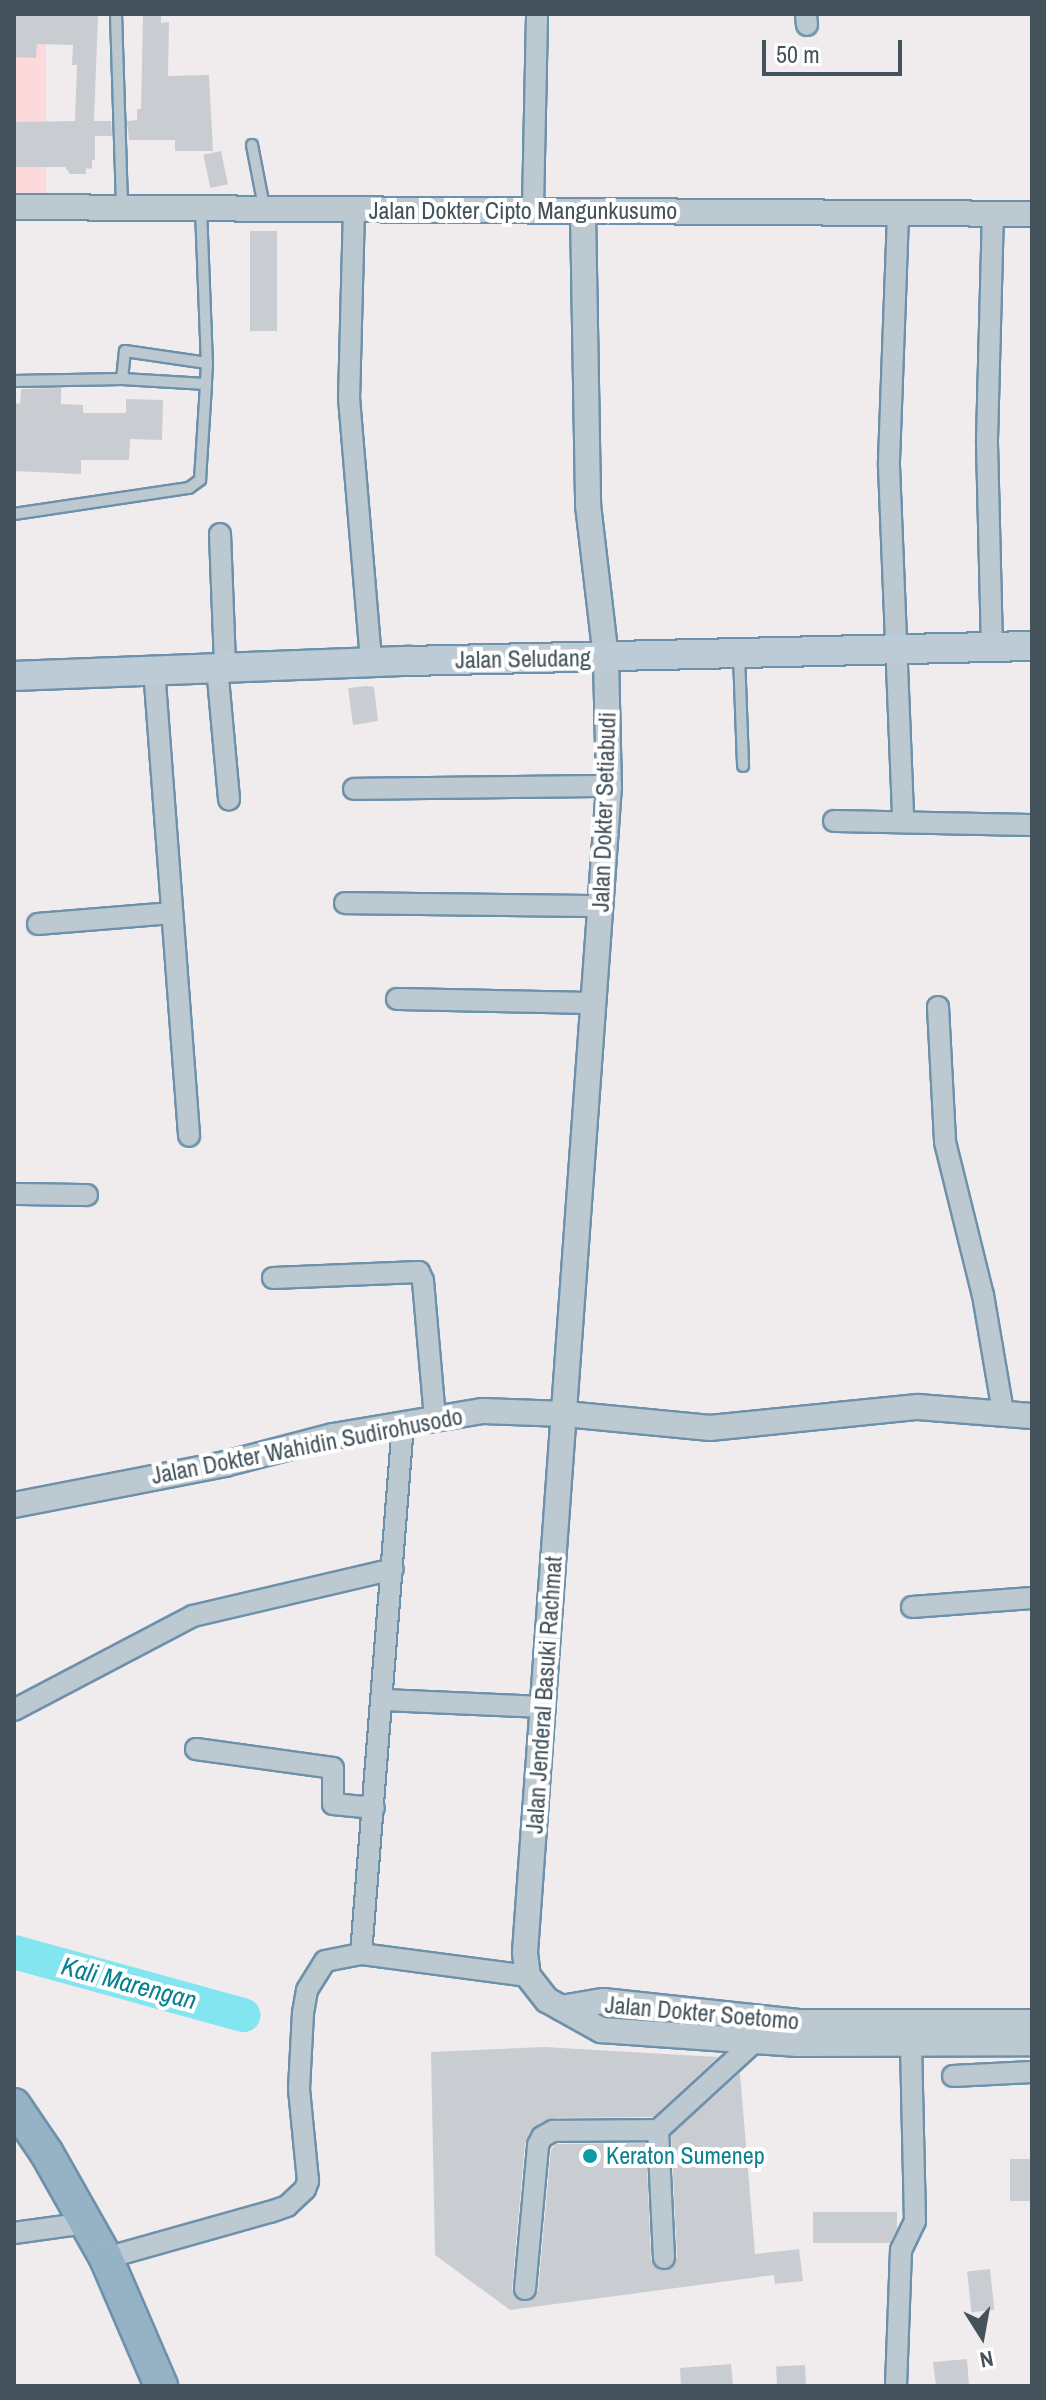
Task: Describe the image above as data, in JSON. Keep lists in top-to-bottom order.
{
  "streets": {
    "main road": ["Jalan Seludang"],
    "street": [
      "Jalan Dokter Cipto Mangunkusumo",
      "Jalan Dokter Setiabudi",
      "Jalan Dokter Wahidin Sudirohusodo",
      "Jalan Jenderal Basuki Rachmat",
      "Jalan Dokter Soetomo"
    ]
  },
  "crossings": [
    ["Jalan Dokter Cipto Mangunkusumo", "Jalan Dokter Setiabudi"],
    ["Jalan Seludang", "Jalan Dokter Setiabudi"],
    ["Jalan Dokter Setiabudi", "Jalan Dokter Wahidin Sudirohusodo"],
    ["Jalan Dokter Setiabudi", "Jalan Jenderal Basuki Rachmat"],
    ["Jalan Dokter Wahidin Sudirohusodo", "Jalan Jenderal Basuki Rachmat"],
    ["Jalan Jenderal Basuki Rachmat", "Jalan Dokter Soetomo"]
  ],
  "water": ["Kali Marengan"],
  "places": ["Keraton Sumenep"],
  "scale_bar": "50 m",
  "north": "bottom"
}
